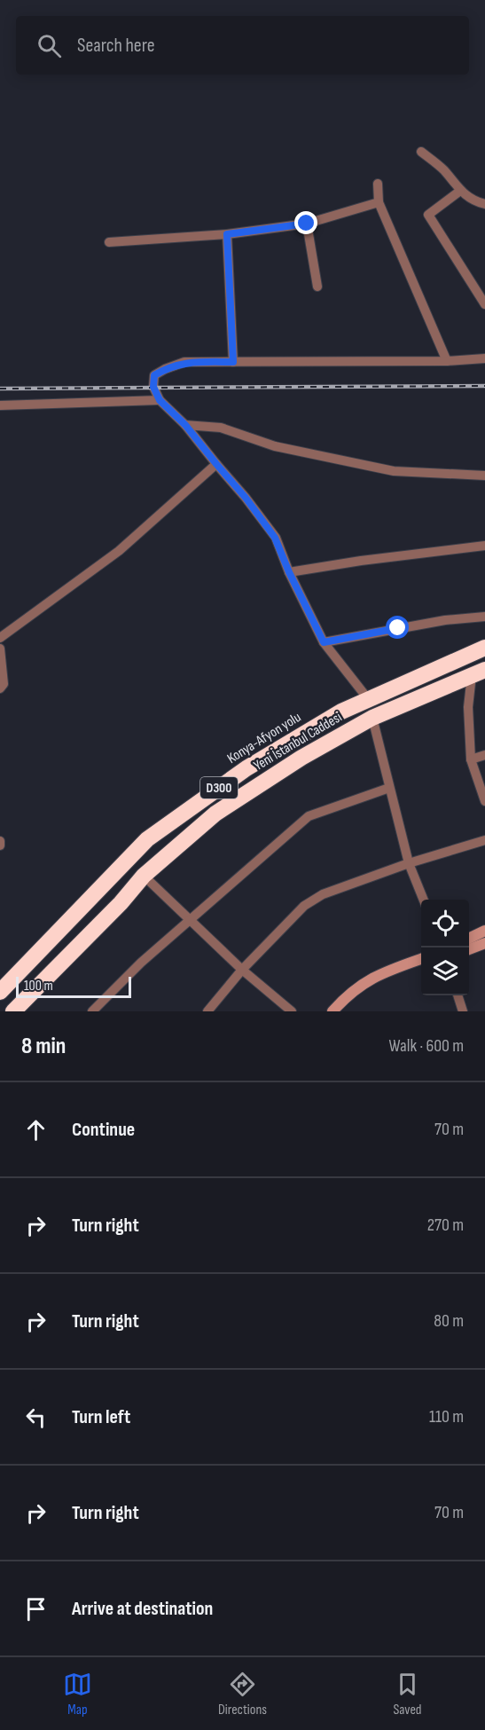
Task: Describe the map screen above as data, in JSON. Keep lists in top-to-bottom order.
{
  "streets": {
    "highway": ["Konya-Afyon yolu", "Yeni İstanbul Caddesi", "D300"]
  },
  "scale_bar": "100 m",
  "page": {
    "search": "Search here",
    "scale": "100 m",
    "heading": ["8 min", "Walk · 600 m"],
    "list": [
      ["Continue", "70 m"],
      ["Turn right", "270 m"],
      ["Turn right", "80 m"],
      ["Turn left", "110 m"],
      ["Turn right", "70 m"],
      "Arrive at destination"
    ],
    "nav": ["Map", "Directions", "Saved"]
  }
}
